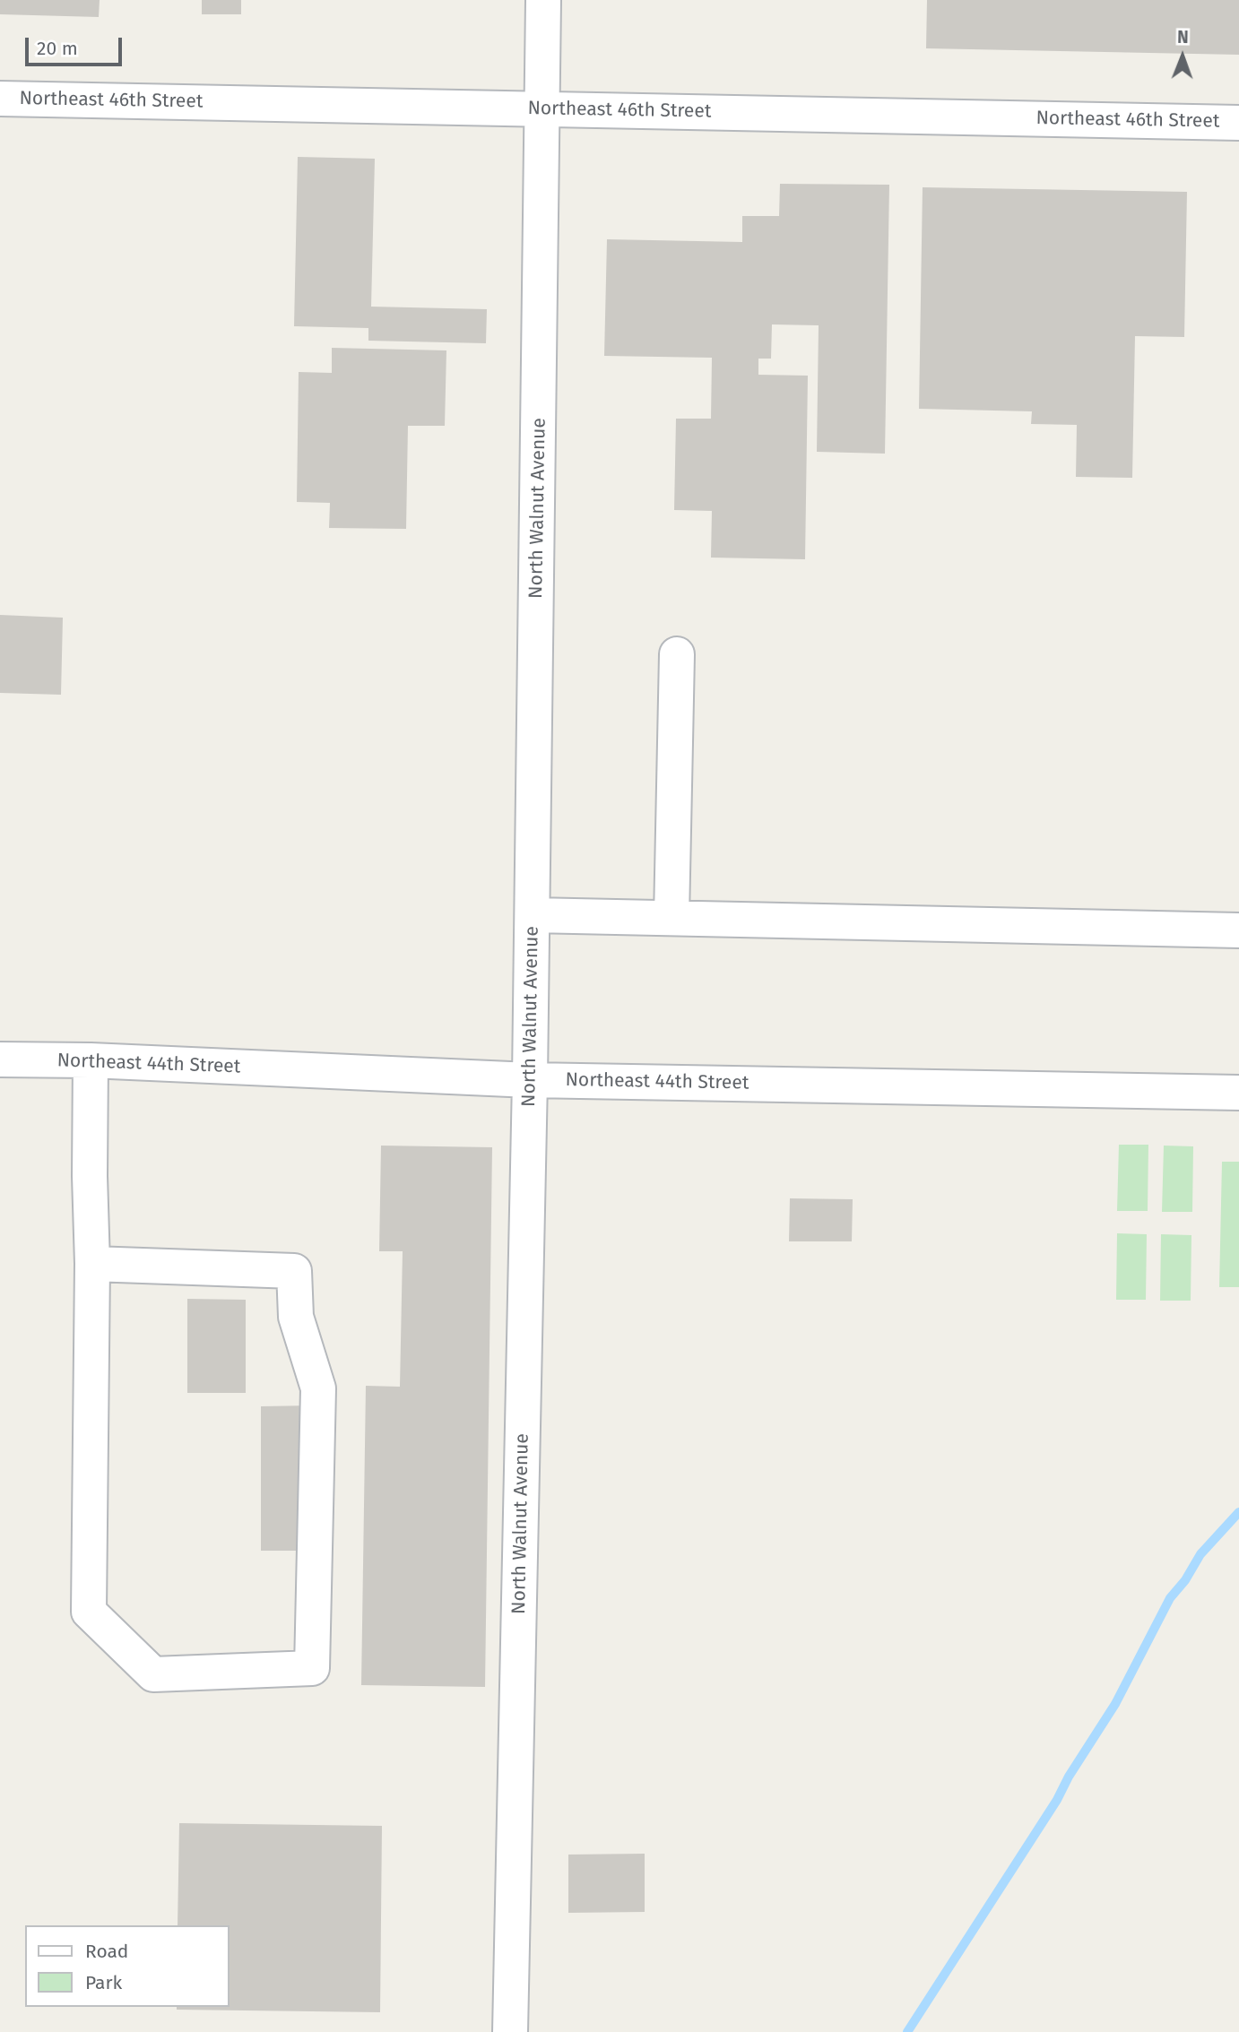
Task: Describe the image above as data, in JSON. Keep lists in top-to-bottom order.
{
  "streets": {
    "street": ["Northeast 46th Street", "North Walnut Avenue", "Northeast 44th Street"]
  },
  "crossings": [
    ["Northeast 46th Street", "North Walnut Avenue"],
    ["North Walnut Avenue", "Northeast 44th Street"]
  ],
  "legend": ["Road", "Park"],
  "scale_bar": "20 m",
  "north": "top"
}
